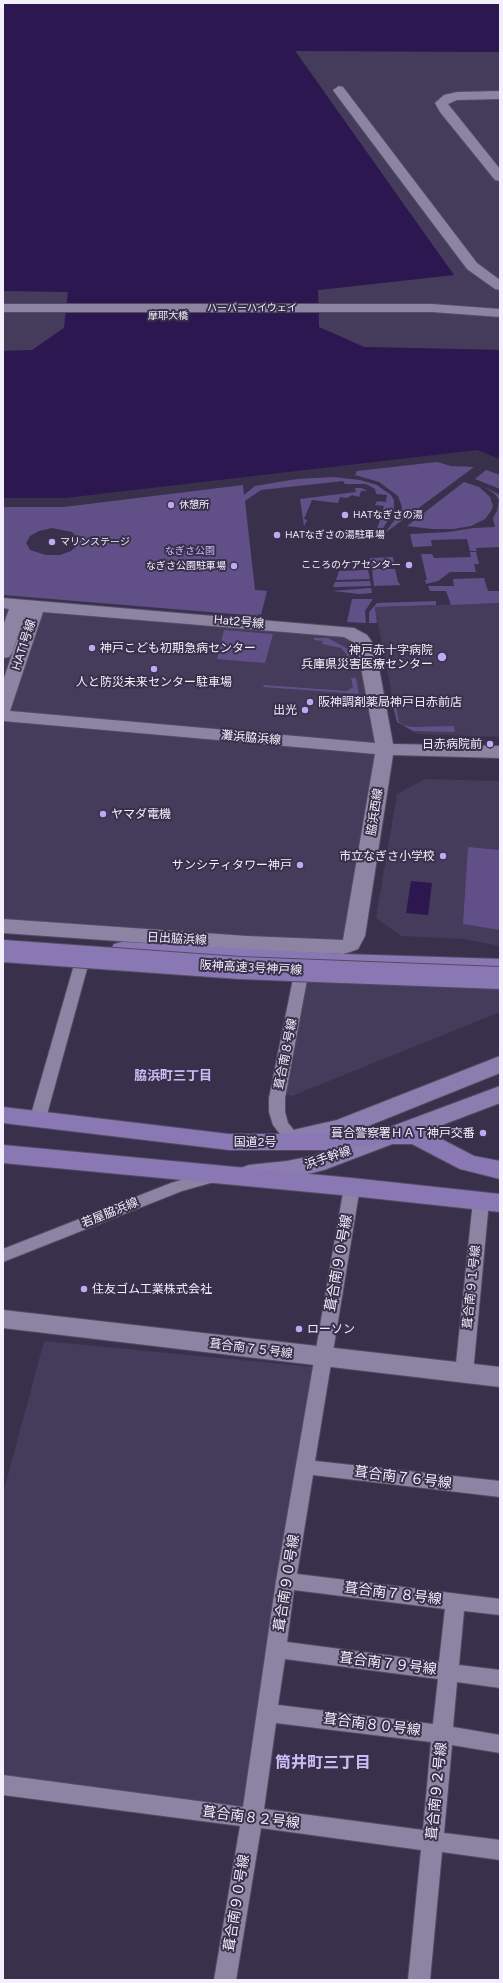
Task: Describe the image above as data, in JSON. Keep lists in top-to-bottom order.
{
  "streets": {
    "highway": ["阪神高速3号神戸線", "国道2号"],
    "main road": ["浜手幹線"],
    "street": [
      "ハーバーハイウェイ",
      "摩耶大橋",
      "Hat2号線",
      "HAT1号線",
      "灘浜脇浜線",
      "脇浜西線",
      "日出脇浜線",
      "葺合南８号線",
      "若屋脇浜線",
      "葺合南９０号線",
      "葺合南９１号線",
      "葺合南７５号線",
      "葺合南７６号線",
      "葺合南７８号線",
      "葺合南７９号線",
      "葺合南８０号線",
      "葺合南９２号線",
      "葺合南８２号線"
    ]
  },
  "crossings": [
    ["Hat2号線", "HAT1号線"],
    ["Hat2号線", "灘浜脇浜線"],
    ["Hat2号線", "脇浜西線"],
    ["灘浜脇浜線", "脇浜西線"],
    ["脇浜西線", "日出脇浜線"],
    ["葺合南８号線", "浜手幹線"],
    ["国道2号", "浜手幹線"],
    ["浜手幹線", "若屋脇浜線"],
    ["葺合南９０号線", "葺合南７５号線"],
    ["葺合南９０号線", "葺合南７６号線"],
    ["葺合南９０号線", "葺合南７８号線"],
    ["葺合南９０号線", "葺合南７９号線"],
    ["葺合南９０号線", "葺合南８０号線"],
    ["葺合南９０号線", "葺合南８２号線"],
    ["葺合南９１号線", "葺合南７５号線"],
    ["葺合南７８号線", "葺合南９２号線"],
    ["葺合南７９号線", "葺合南９２号線"],
    ["葺合南８０号線", "葺合南９２号線"],
    ["葺合南９２号線", "葺合南８２号線"]
  ],
  "districts": ["脇浜町三丁目", "筒井町三丁目"],
  "parks": ["なぎさ公園"],
  "places": [
    "休憩所",
    "HATなぎさの湯",
    "HATなぎさの湯駐車場",
    "マリンステージ",
    "こころのケアセンター",
    "なぎさ公園駐車場",
    "神戸こども初期急病センター",
    "神戸赤十字病院 兵庫県災害医療センター",
    "人と防災未来センター駐車場",
    "阪神調剤薬局神戸日赤前店",
    "出光",
    "日赤病院前",
    "ヤマダ電機",
    "市立なぎさ小学校",
    "サンシティタワー神戸",
    "葺合警察署ＨＡＴ神戸交番",
    "住友ゴム工業株式会社",
    "ローソン"
  ]
}
